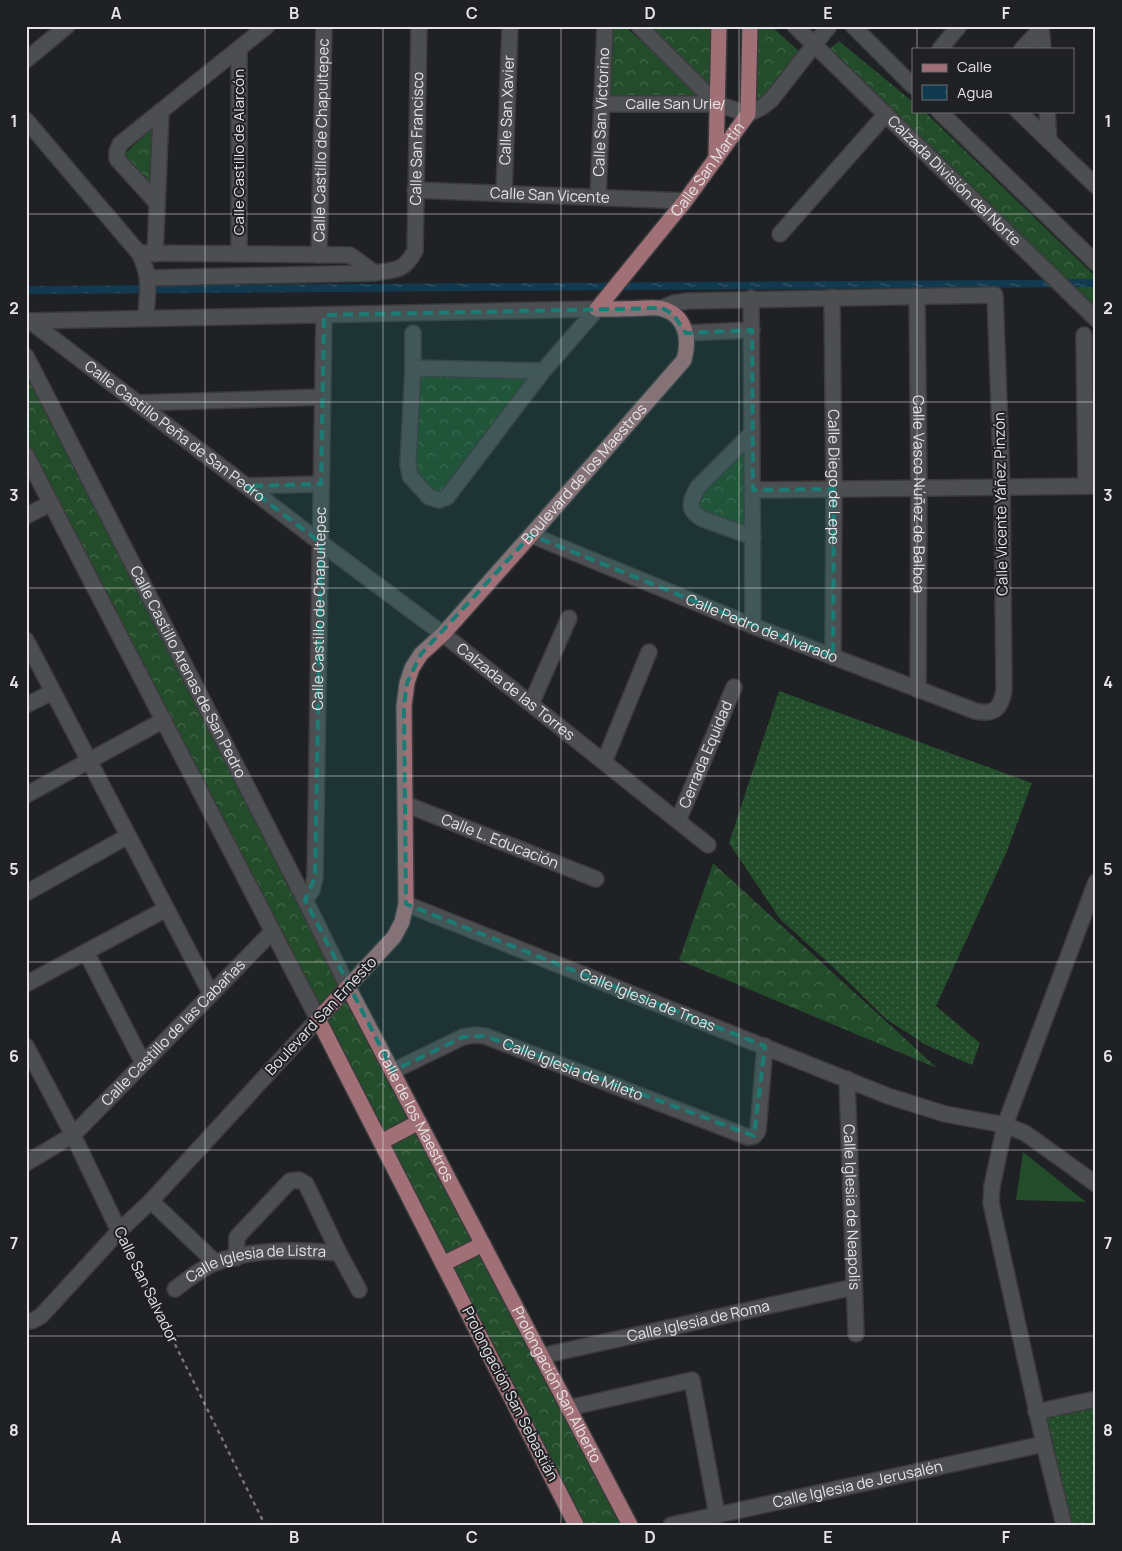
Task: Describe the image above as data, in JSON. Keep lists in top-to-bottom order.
{
  "streets": {
    "main road": [
      "Calle San Martín",
      "Boulevard de los Maestros",
      "Boulevard San Ernesto",
      "Calle de los Maestros",
      "Prolongación San Alberto",
      "Prolongación San Sebastián"
    ],
    "street": [
      "Calle San Uriel",
      "Calle San Xavier",
      "Calle San Victorino",
      "Calle San Francisco",
      "Calle Castillo de Chapultepec",
      "Calle Castillo de Alarcón",
      "Calzada División del Norte",
      "Calle San Vicente",
      "Calle Castillo Peña de San Pedro",
      "Calle Diego de Lepe",
      "Calle Vasco Núñez de Balboa",
      "Calle Vicente Yáñez Pinzón",
      "Calle Pedro de Alvarado",
      "Calle Castillo Arenas de San Pedro",
      "Calzada de las Torres",
      "Cerrada Equidad",
      "Calle L. Educación",
      "Calle Iglesia de Troas",
      "Calle Castillo de las Cabañas",
      "Calle Iglesia de Mileto",
      "Calle Iglesia de Neapolis",
      "Calle Iglesia de Listra",
      "Calle San Salvador",
      "Calle Iglesia de Roma",
      "Calle Iglesia de Jerusalén"
    ]
  },
  "crossings": [
    ["Calle San Uriel", "Calle San Victorino"],
    ["Calle San Uriel", "Calle San Martín"],
    ["Calle San Xavier", "Calle San Vicente"],
    ["Calle San Victorino", "Calle San Vicente"],
    ["Calle San Francisco", "Calle San Vicente"],
    ["Calle Castillo de Chapultepec", "Calle Castillo Peña de San Pedro"],
    ["Calle Castillo de Chapultepec", "Calle Castillo Arenas de San Pedro"],
    ["Calle Castillo de Chapultepec", "Calzada de las Torres"],
    ["Calle San Martín", "Calzada División del Norte"],
    ["Calle San Martín", "Calle San Vicente"],
    ["Calle Castillo Peña de San Pedro", "Calzada de las Torres"],
    ["Boulevard de los Maestros", "Calle Pedro de Alvarado"],
    ["Boulevard de los Maestros", "Calzada de las Torres"],
    ["Boulevard de los Maestros", "Boulevard San Ernesto"],
    ["Calle Diego de Lepe", "Calle Pedro de Alvarado"],
    ["Calle Vasco Núñez de Balboa", "Calle Vicente Yáñez Pinzón"],
    ["Calle Vasco Núñez de Balboa", "Calle Pedro de Alvarado"],
    ["Calle Vicente Yáñez Pinzón", "Calle Pedro de Alvarado"],
    ["Calle Castillo Arenas de San Pedro", "Boulevard San Ernesto"],
    ["Calle Castillo Arenas de San Pedro", "Calle de los Maestros"],
    ["Calzada de las Torres", "Cerrada Equidad"],
    ["Calzada de las Torres", "Boulevard San Ernesto"],
    ["Calle L. Educación", "Boulevard San Ernesto"],
    ["Calle Iglesia de Troas", "Boulevard San Ernesto"],
    ["Calle Iglesia de Troas", "Calle Iglesia de Mileto"],
    ["Calle Iglesia de Troas", "Calle Iglesia de Neapolis"],
    ["Boulevard San Ernesto", "Calle de los Maestros"],
    ["Boulevard San Ernesto", "Calle San Salvador"],
    ["Calle Castillo de las Cabañas", "Calle San Salvador"],
    ["Calle Iglesia de Mileto", "Calle de los Maestros"],
    ["Calle de los Maestros", "Prolongación San Alberto"],
    ["Calle Iglesia de Neapolis", "Calle Iglesia de Roma"],
    ["Calle Iglesia de Roma", "Prolongación San Alberto"]
  ],
  "legend": ["Calle", "Agua"],
  "grid": {
    "columns": [
      "A",
      "B",
      "C",
      "D",
      "E",
      "F"
    ],
    "rows": [
      "1",
      "2",
      "3",
      "4",
      "5",
      "6",
      "7",
      "8"
    ]
  }
}
